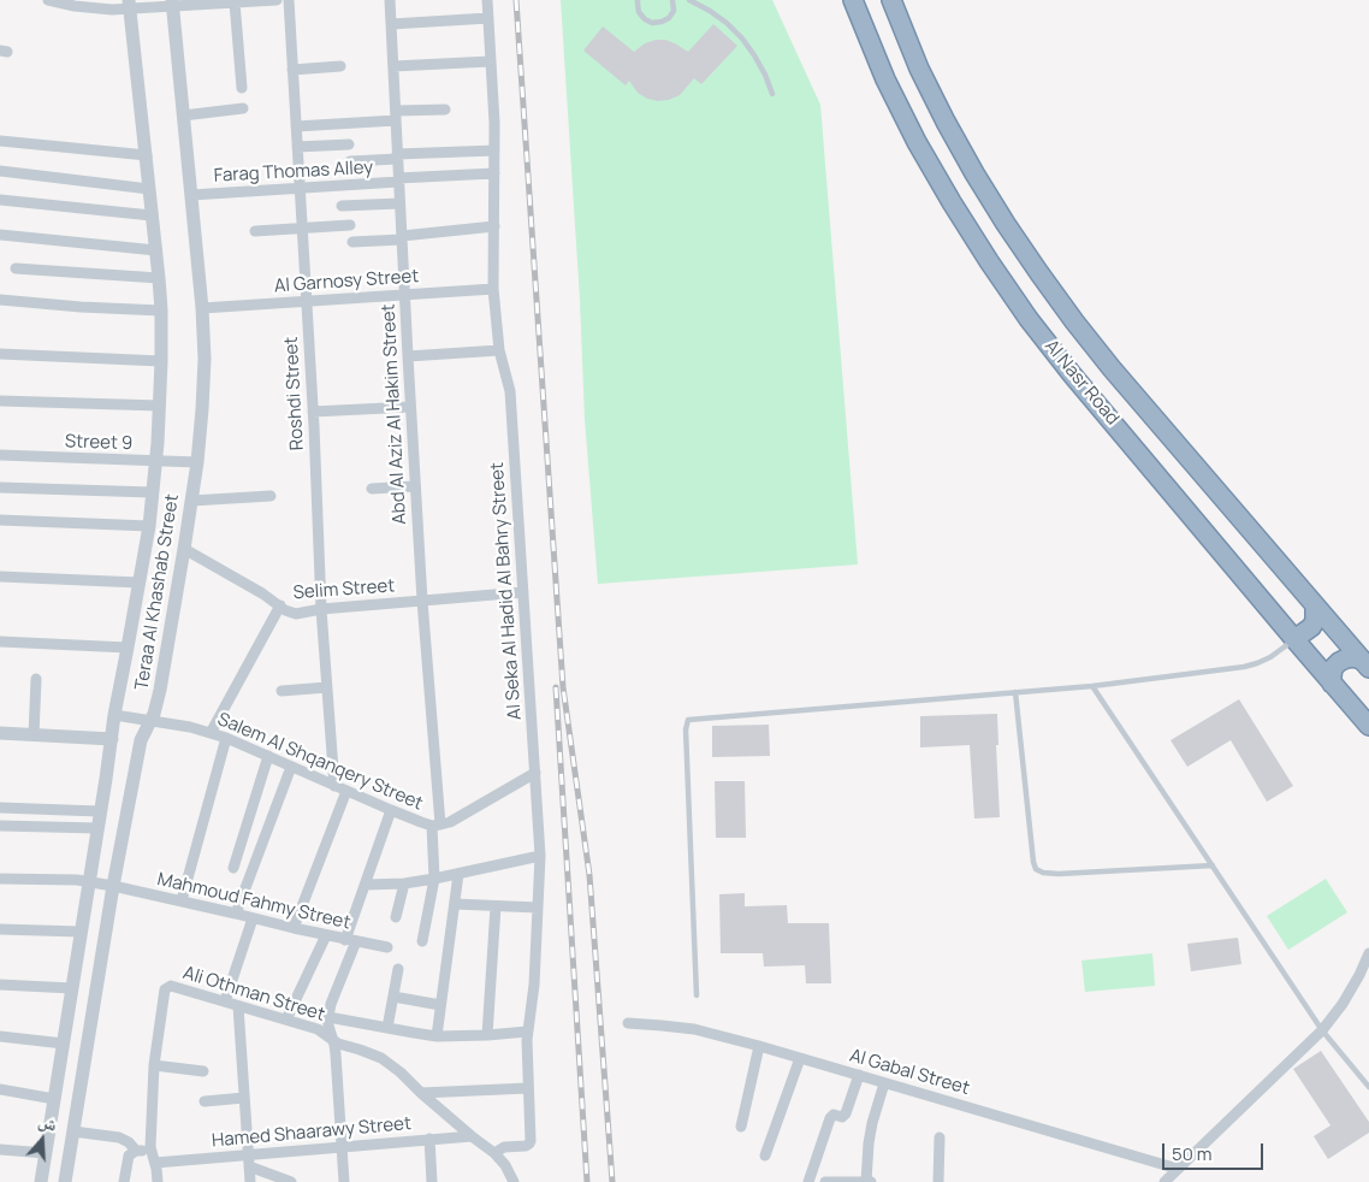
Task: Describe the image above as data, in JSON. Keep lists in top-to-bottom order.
{
  "streets": {
    "highway": ["Al Nasr Road"],
    "street": [
      "Farag Thomas Alley",
      "Al Garnosy Street",
      "Roshdi Street",
      "Abd Al Aziz Al Hakim Street",
      "Street 9",
      "Selim Street",
      "Al Seka Al Hadid Al Bahry Street",
      "Teraa Al Khashab Street",
      "Salem Al Shqanqery Street",
      "Mahmoud Fahmy Street",
      "Ali Othman Street",
      "Al Gabal Street",
      "Hamed Shaarawy Street"
    ]
  },
  "crossings": [
    ["Farag Thomas Alley", "Roshdi Street"],
    ["Farag Thomas Alley", "Abd Al Aziz Al Hakim Street"],
    ["Farag Thomas Alley", "Al Seka Al Hadid Al Bahry Street"],
    ["Farag Thomas Alley", "Teraa Al Khashab Street"],
    ["Al Garnosy Street", "Roshdi Street"],
    ["Al Garnosy Street", "Abd Al Aziz Al Hakim Street"],
    ["Al Garnosy Street", "Al Seka Al Hadid Al Bahry Street"],
    ["Al Garnosy Street", "Teraa Al Khashab Street"],
    ["Roshdi Street", "Selim Street"],
    ["Roshdi Street", "Salem Al Shqanqery Street"],
    ["Abd Al Aziz Al Hakim Street", "Selim Street"],
    ["Abd Al Aziz Al Hakim Street", "Salem Al Shqanqery Street"],
    ["Street 9", "Teraa Al Khashab Street"],
    ["Selim Street", "Al Seka Al Hadid Al Bahry Street"],
    ["Selim Street", "Teraa Al Khashab Street"],
    ["Al Seka Al Hadid Al Bahry Street", "Salem Al Shqanqery Street"],
    ["Al Seka Al Hadid Al Bahry Street", "Ali Othman Street"],
    ["Teraa Al Khashab Street", "Salem Al Shqanqery Street"],
    ["Teraa Al Khashab Street", "Mahmoud Fahmy Street"],
    ["Ali Othman Street", "Hamed Shaarawy Street"]
  ],
  "scale_bar": "50 m",
  "north": "top"
}
